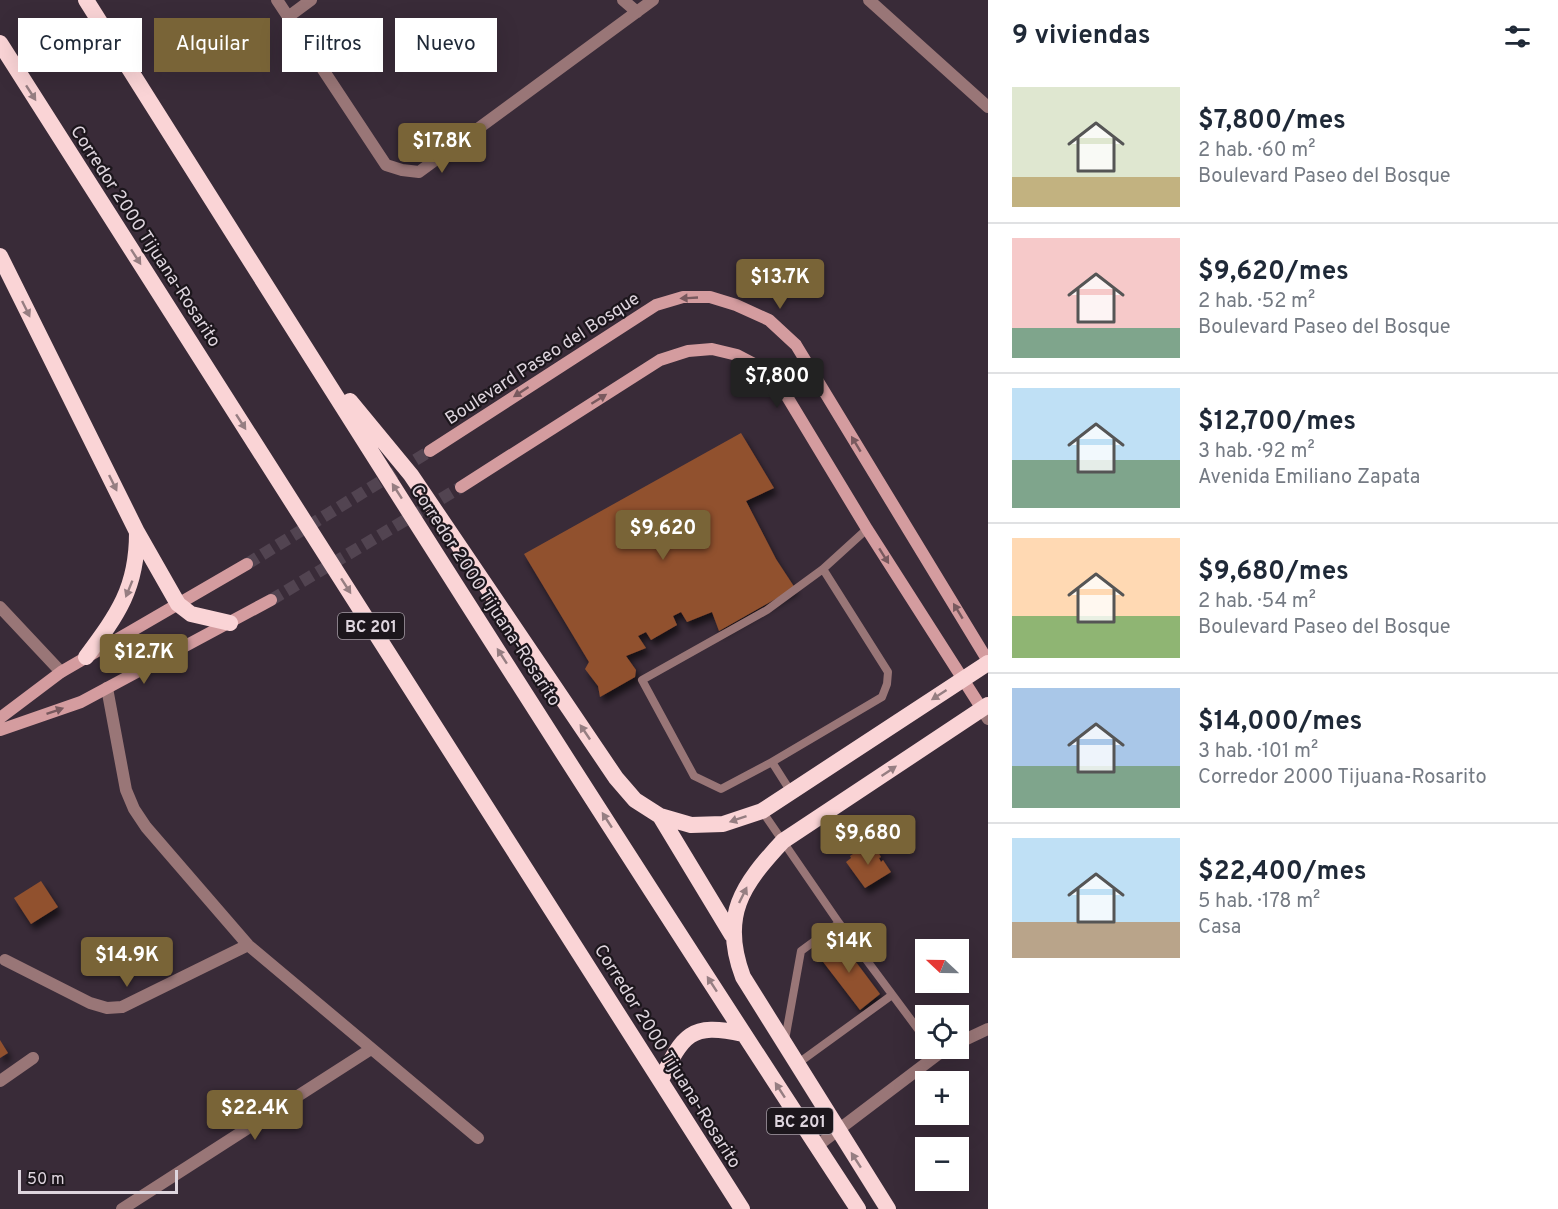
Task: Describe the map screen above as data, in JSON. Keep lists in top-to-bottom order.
{
  "streets": {
    "highway": ["Corredor 2000 Tijuana-Rosarito", "BC 201"],
    "main road": ["Boulevard Paseo del Bosque"]
  },
  "scale_bar": "50 m",
  "north": "left",
  "page": {
    "heading": "9 viviendas",
    "chip": [
      "Comprar",
      "Alquilar",
      "Filtros",
      "Nuevo"
    ],
    "list": [
      {
        "name": "$7,800/mes",
        "note": "2 hab. · 60 m² · Boulevard Paseo del Bosque"
      },
      {
        "name": "$9,620/mes",
        "note": "2 hab. · 52 m² · Boulevard Paseo del Bosque"
      },
      {
        "name": "$12,700/mes",
        "note": "3 hab. · 92 m² · Avenida Emiliano Zapata"
      },
      {
        "name": "$9,680/mes",
        "note": "2 hab. · 54 m² · Boulevard Paseo del Bosque"
      },
      {
        "name": "$14,000/mes",
        "note": "3 hab. · 101 m² · Corredor 2000 Tijuana-Rosarito"
      },
      {
        "name": "$22,400/mes",
        "note": "5 hab. · 178 m² · Casa"
      }
    ],
    "price": [
      "$17.8K",
      "$13.7K",
      "$7,800",
      "$9,620",
      "$12.7K",
      "$9,680",
      "$14K",
      "$14.9K",
      "$22.4K"
    ],
    "map_buttons": ["+", "−"],
    "scale": "50 m"
  }
}
